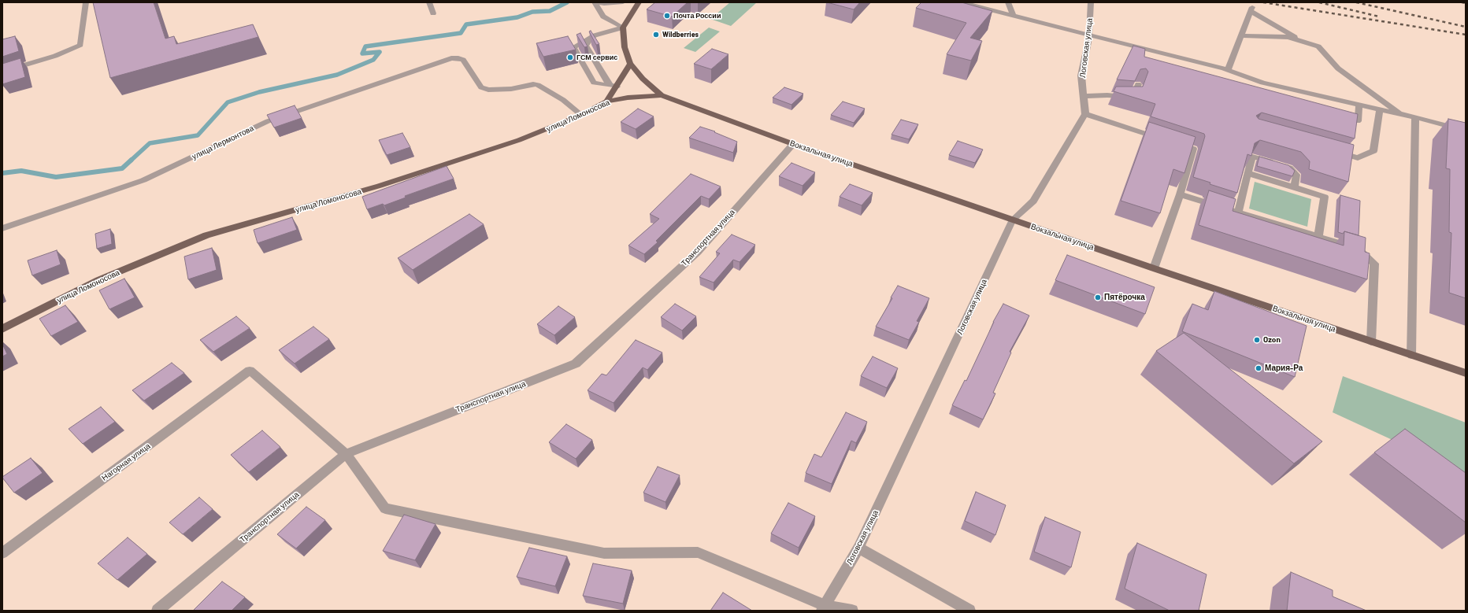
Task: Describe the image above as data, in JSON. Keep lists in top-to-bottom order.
{
  "streets": {
    "main road": ["улица Ломоносова", "Вокзальная улица"],
    "street": [
      "Логовская улица",
      "улица Лермонтова",
      "Транспортная улица",
      "Нагорная улица"
    ]
  },
  "crossings": [
    ["Логовская улица", "Вокзальная улица"],
    ["улица Ломоносова", "улица Лермонтова"],
    ["улица Ломоносова", "Вокзальная улица"],
    ["Вокзальная улица", "Транспортная улица"],
    ["Транспортная улица", "Нагорная улица"]
  ],
  "places": [
    "Почта России",
    "Wildberries",
    "ГСМ сервис",
    "Пятёрочка",
    "Ozon",
    "Мария-Ра"
  ]
}
